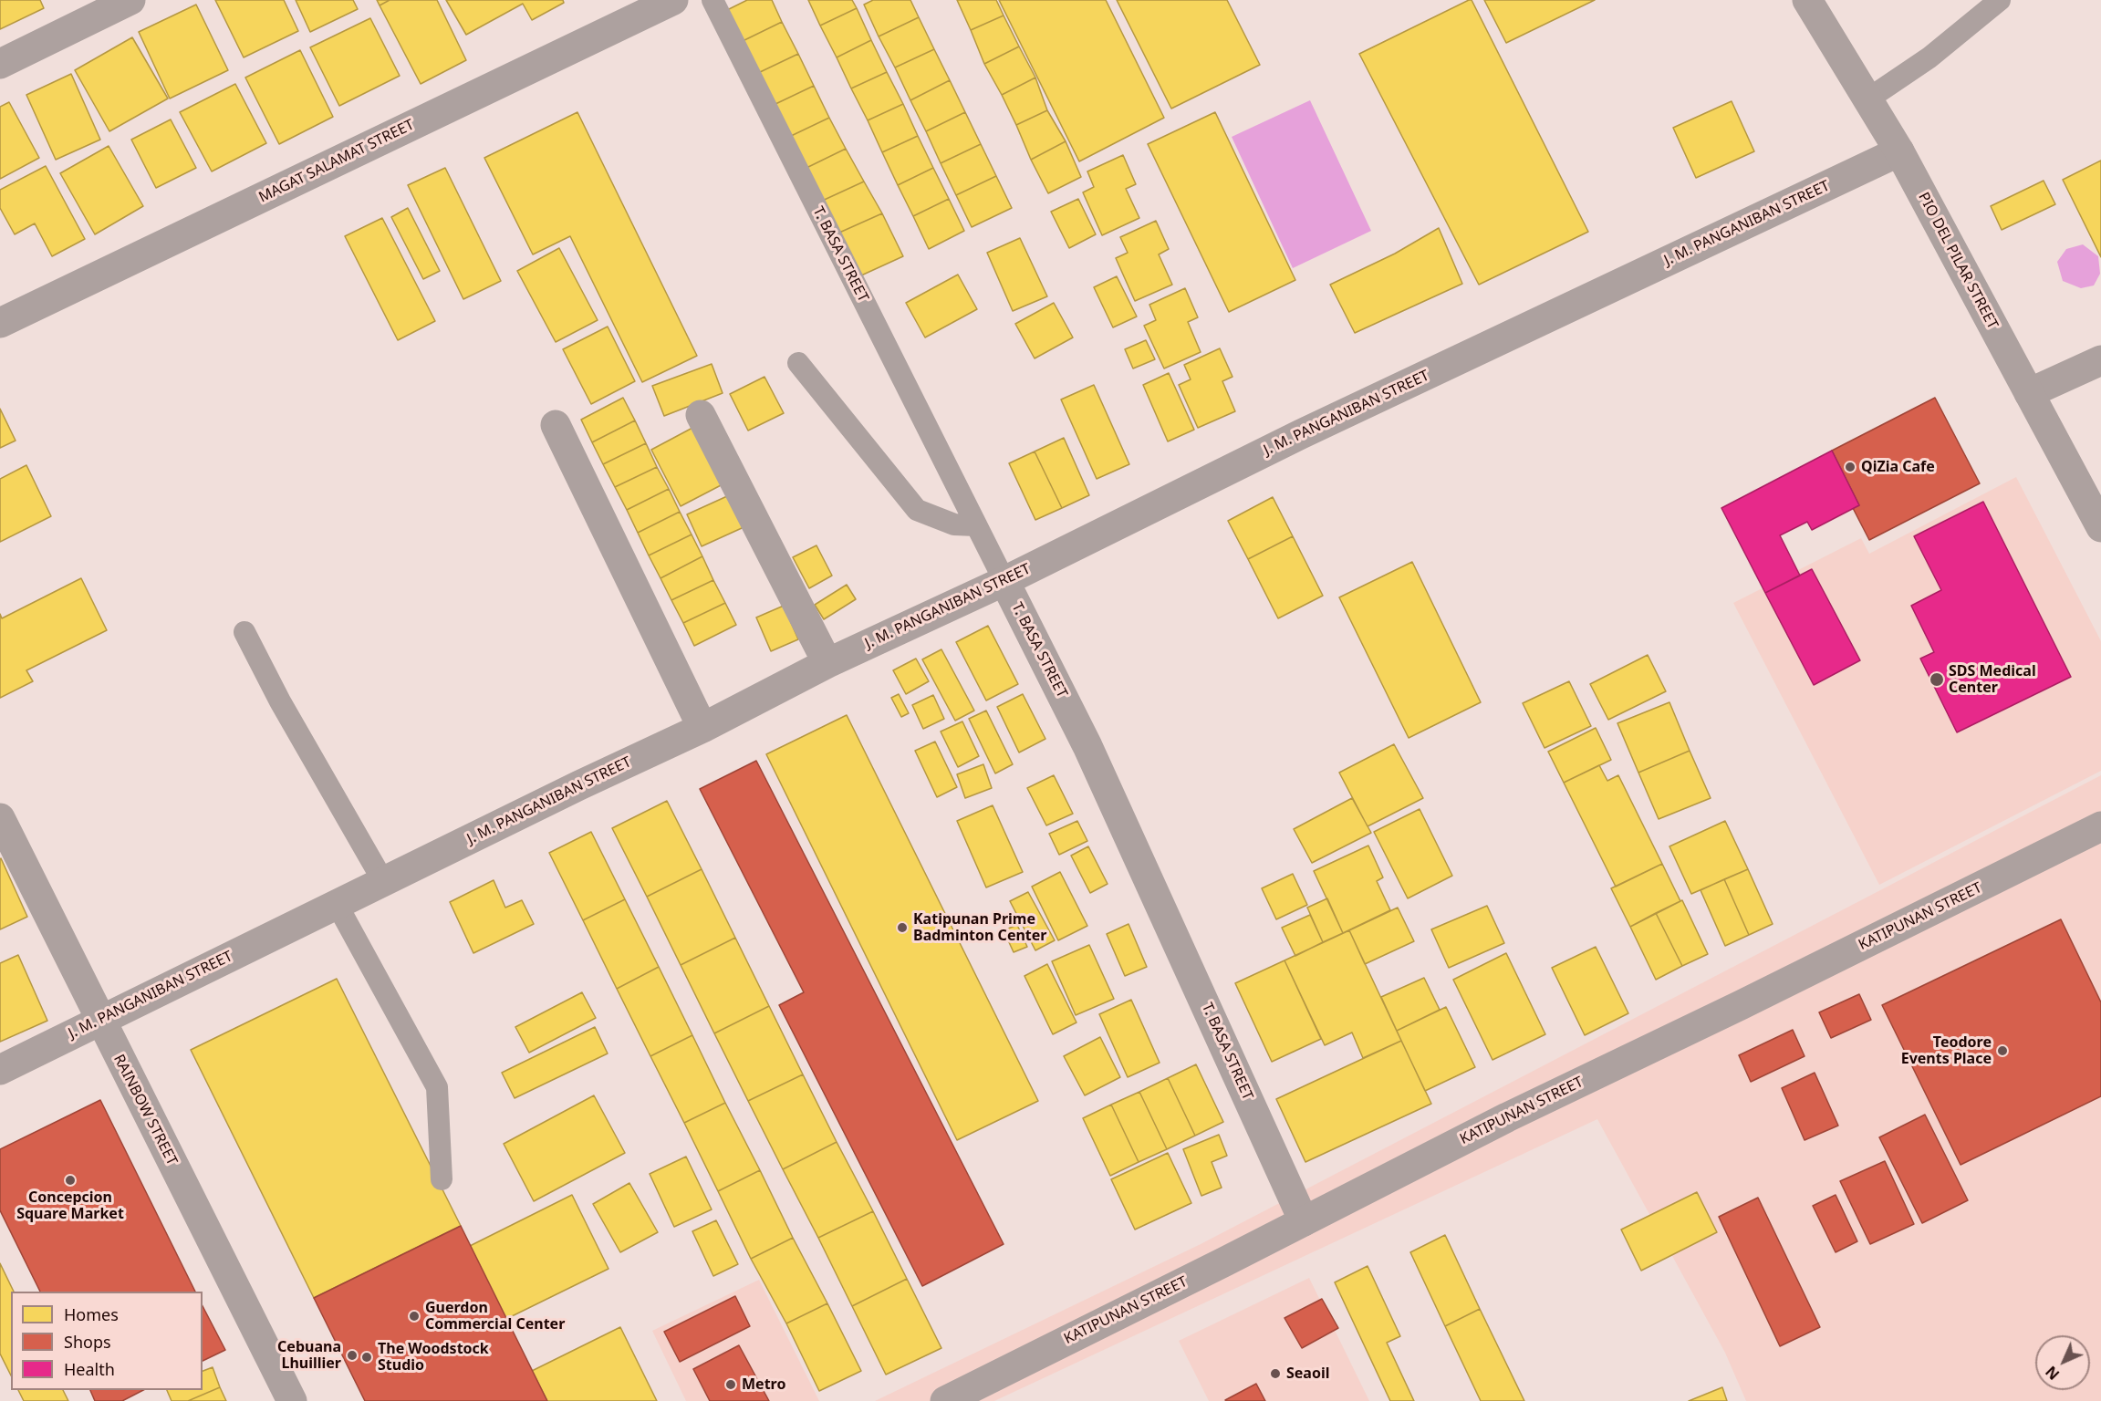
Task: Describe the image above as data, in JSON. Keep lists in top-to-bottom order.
{
  "streets": {
    "street": [
      "MAGAT SALAMAT STREET",
      "J. M. PANGANIBAN STREET",
      "T. BASA STREET",
      "PIO DEL PILAR STREET",
      "KATIPUNAN STREET",
      "RAINBOW STREET"
    ]
  },
  "crossings": [
    ["J. M. PANGANIBAN STREET", "T. BASA STREET"],
    ["J. M. PANGANIBAN STREET", "PIO DEL PILAR STREET"],
    ["J. M. PANGANIBAN STREET", "RAINBOW STREET"],
    ["T. BASA STREET", "KATIPUNAN STREET"]
  ],
  "places": [
    "QiZia Cafe",
    "SDS Medical Center",
    "Katipunan Prime Badminton Center",
    "Teodore Events Place",
    "Concepcion Square Market",
    "Guerdon Commercial Center",
    "Cebuana Lhuillier",
    "The Woodstock Studio",
    "Seaoil",
    "Metro"
  ],
  "legend": ["Homes", "Shops", "Health"],
  "north": "bottom left"
}
